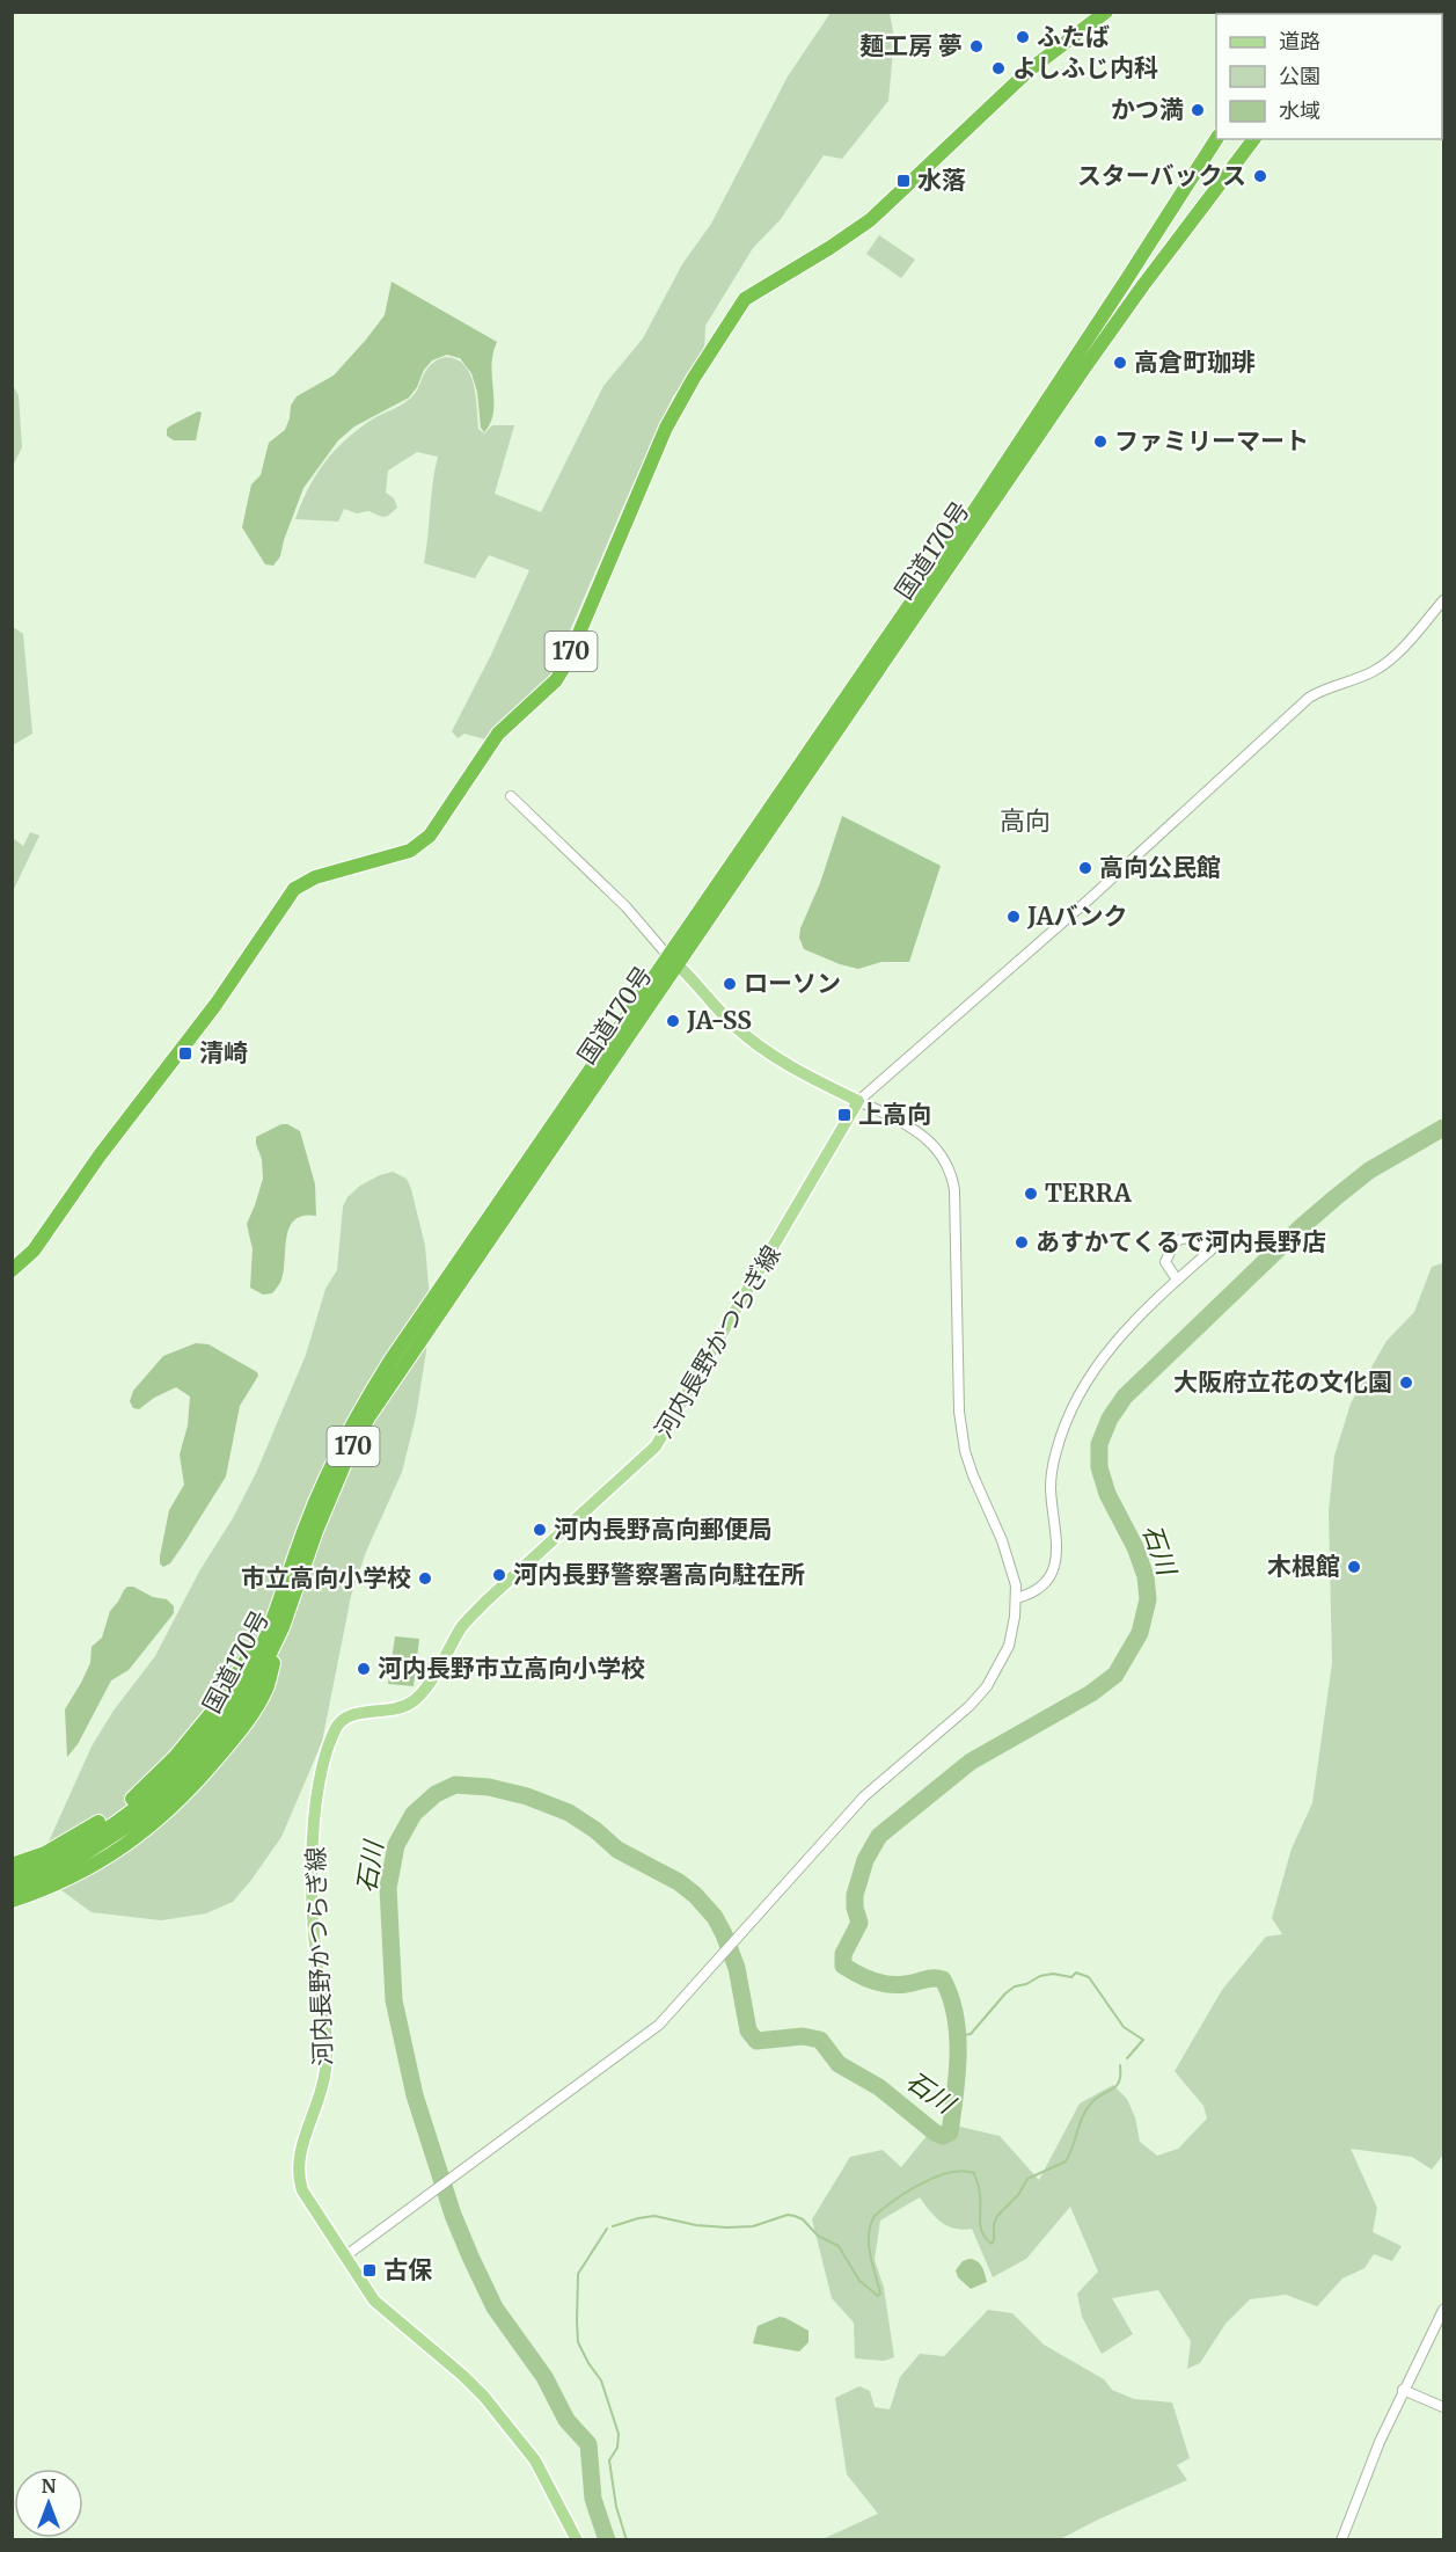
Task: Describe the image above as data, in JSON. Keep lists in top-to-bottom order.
{
  "streets": {
    "highway": ["国道170号", "170"],
    "main road": ["河内長野かつらぎ線"]
  },
  "districts": ["高向"],
  "water": ["石川"],
  "places": {
    "other": [
      "ふたば",
      "麺工房 夢",
      "よしふじ内科",
      "かつ満",
      "スターバックス",
      "高倉町珈琲",
      "ファミリーマート",
      "高向公民館",
      "JAバンク",
      "ローソン",
      "JA-SS",
      "TERRA",
      "あすかてくるで河内長野店",
      "大阪府立花の文化園",
      "河内長野高向郵便局",
      "木根館",
      "河内長野警察署高向駐在所",
      "市立高向小学校",
      "河内長野市立高向小学校"
    ],
    "transit": [
      "水落",
      "清崎",
      "上高向",
      "古保"
    ]
  },
  "legend": ["道路", "公園", "水域"],
  "north": "top"
}
